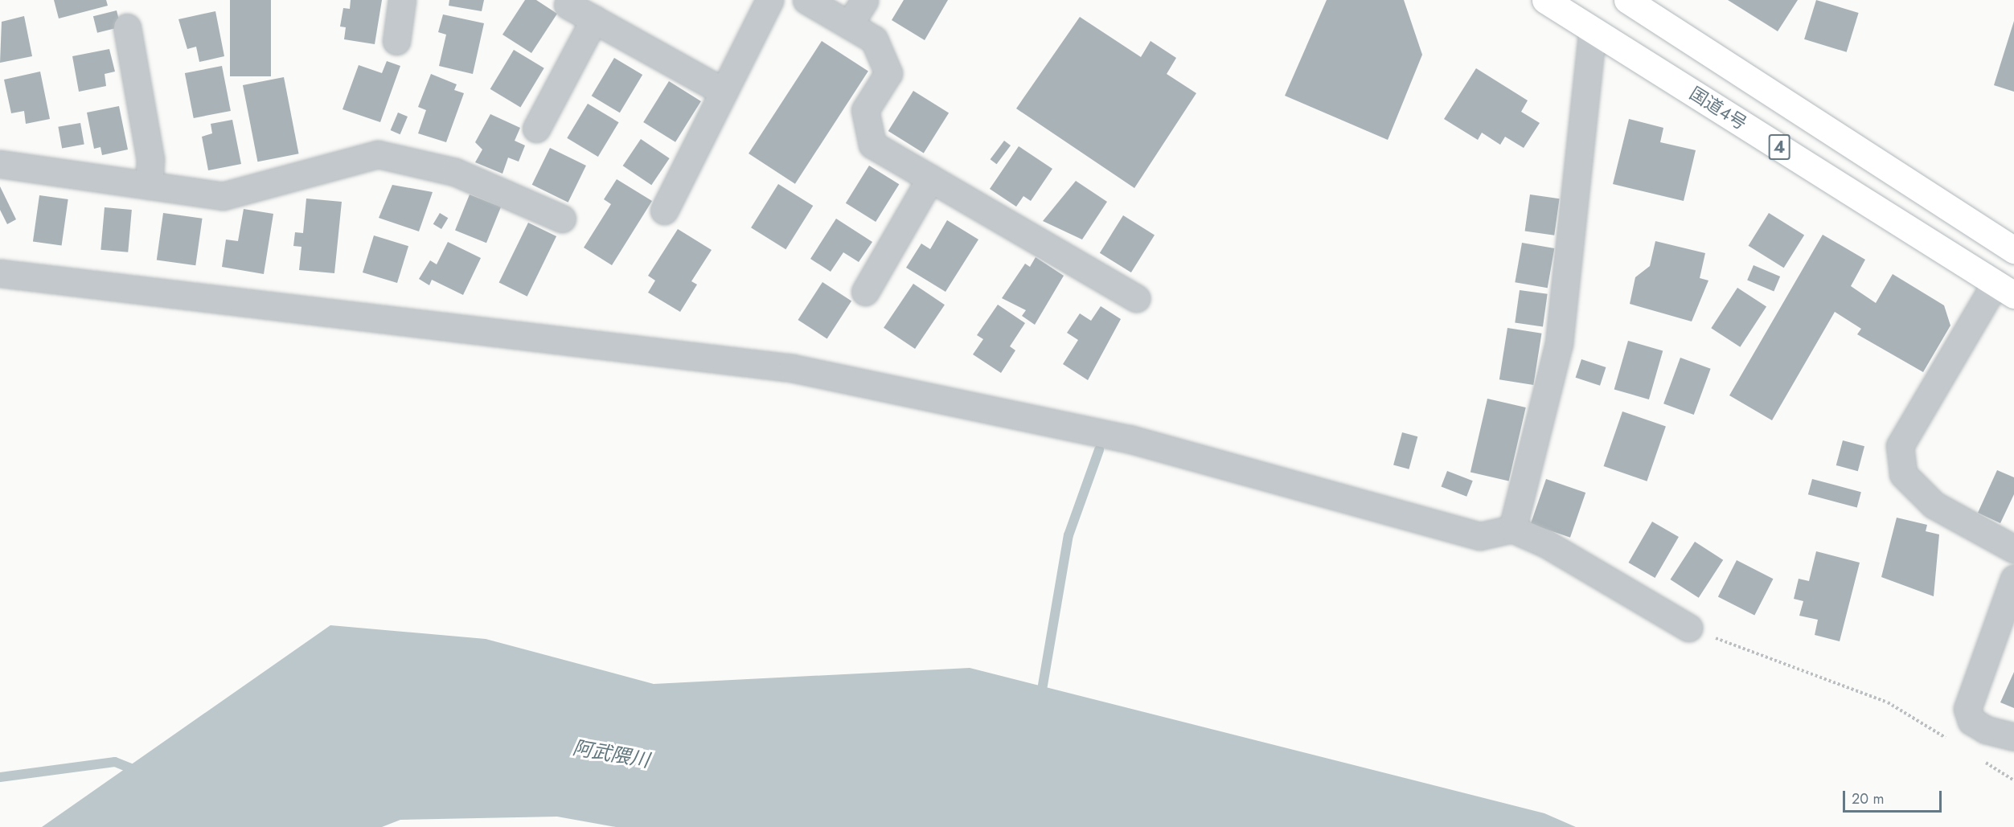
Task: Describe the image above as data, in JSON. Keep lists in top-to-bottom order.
{
  "streets": {
    "highway": ["国道4号", "4"]
  },
  "water": ["阿武隈川"],
  "scale_bar": "20 m"
}
